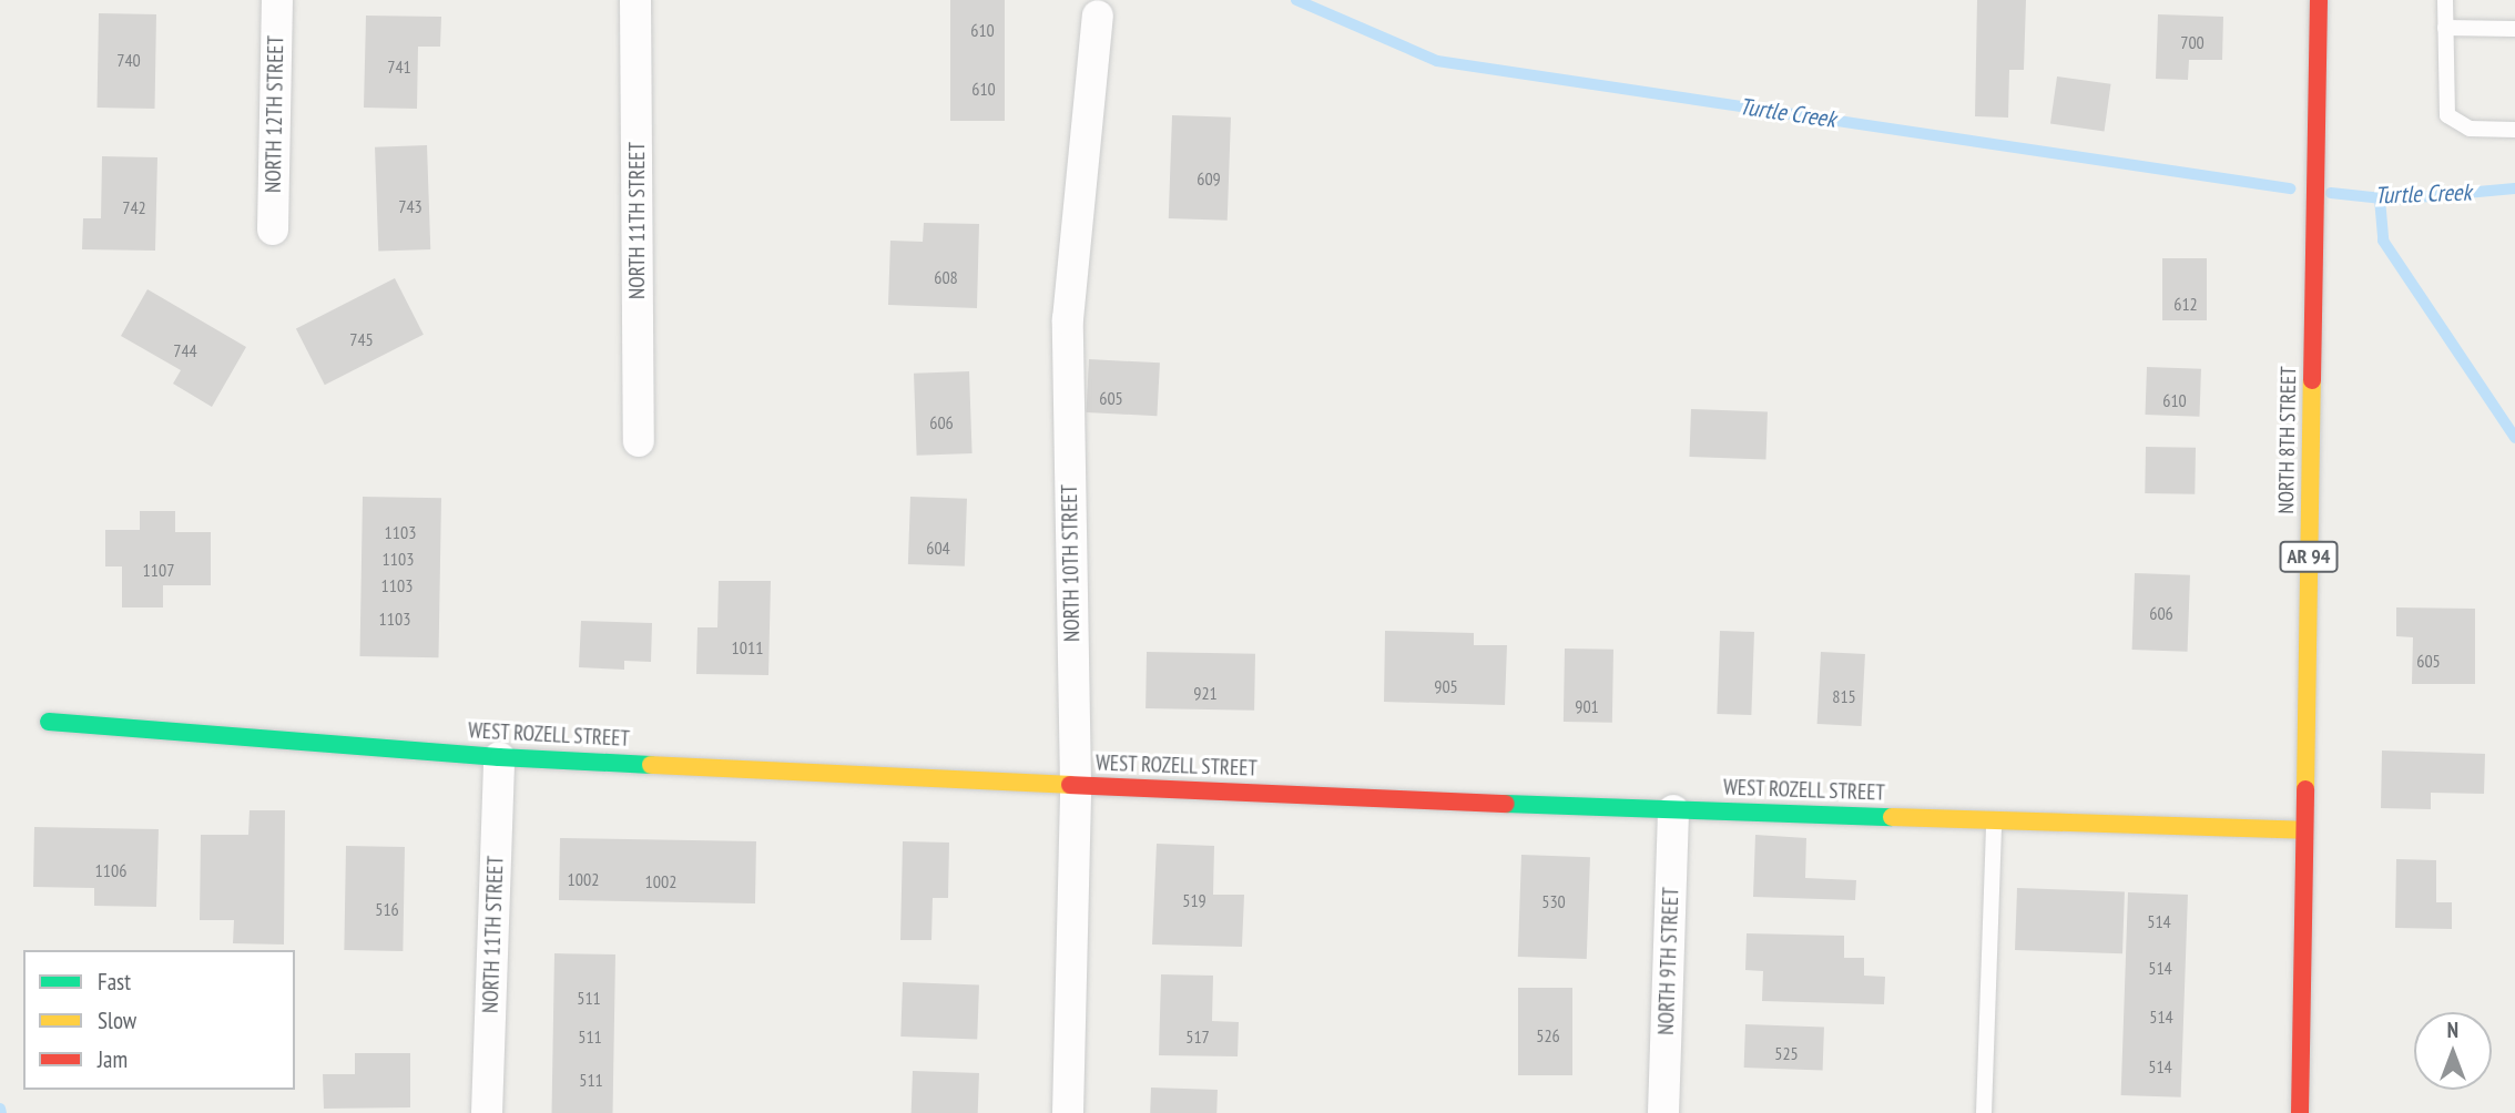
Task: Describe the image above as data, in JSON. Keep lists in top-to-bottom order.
{
  "streets": {
    "street": [
      "NORTH 12TH STREET",
      "NORTH 11TH STREET",
      "NORTH 8TH STREET",
      "AR 94",
      "NORTH 10TH STREET",
      "WEST ROZELL STREET",
      "NORTH 9TH STREET"
    ]
  },
  "crossings": [
    ["NORTH 11TH STREET", "WEST ROZELL STREET"],
    ["NORTH 8TH STREET", "WEST ROZELL STREET"],
    ["NORTH 10TH STREET", "WEST ROZELL STREET"],
    ["WEST ROZELL STREET", "NORTH 9TH STREET"]
  ],
  "water": ["Turtle Creek"],
  "house_numbers": [
    "610",
    "700",
    "740",
    "741",
    "610",
    "609",
    "743",
    "742",
    "608",
    "612",
    "745",
    "744",
    "605",
    "610",
    "606",
    "1103",
    "604",
    "1103",
    "1107",
    "1103",
    "606",
    "1103",
    "1011",
    "605",
    "905",
    "921",
    "815",
    "901",
    "1106",
    "1002",
    "1002",
    "519",
    "530",
    "516",
    "514",
    "514",
    "511",
    "514",
    "526",
    "511",
    "517",
    "525",
    "514",
    "511"
  ],
  "legend": ["Fast", "Slow", "Jam"],
  "north": "top"
}
